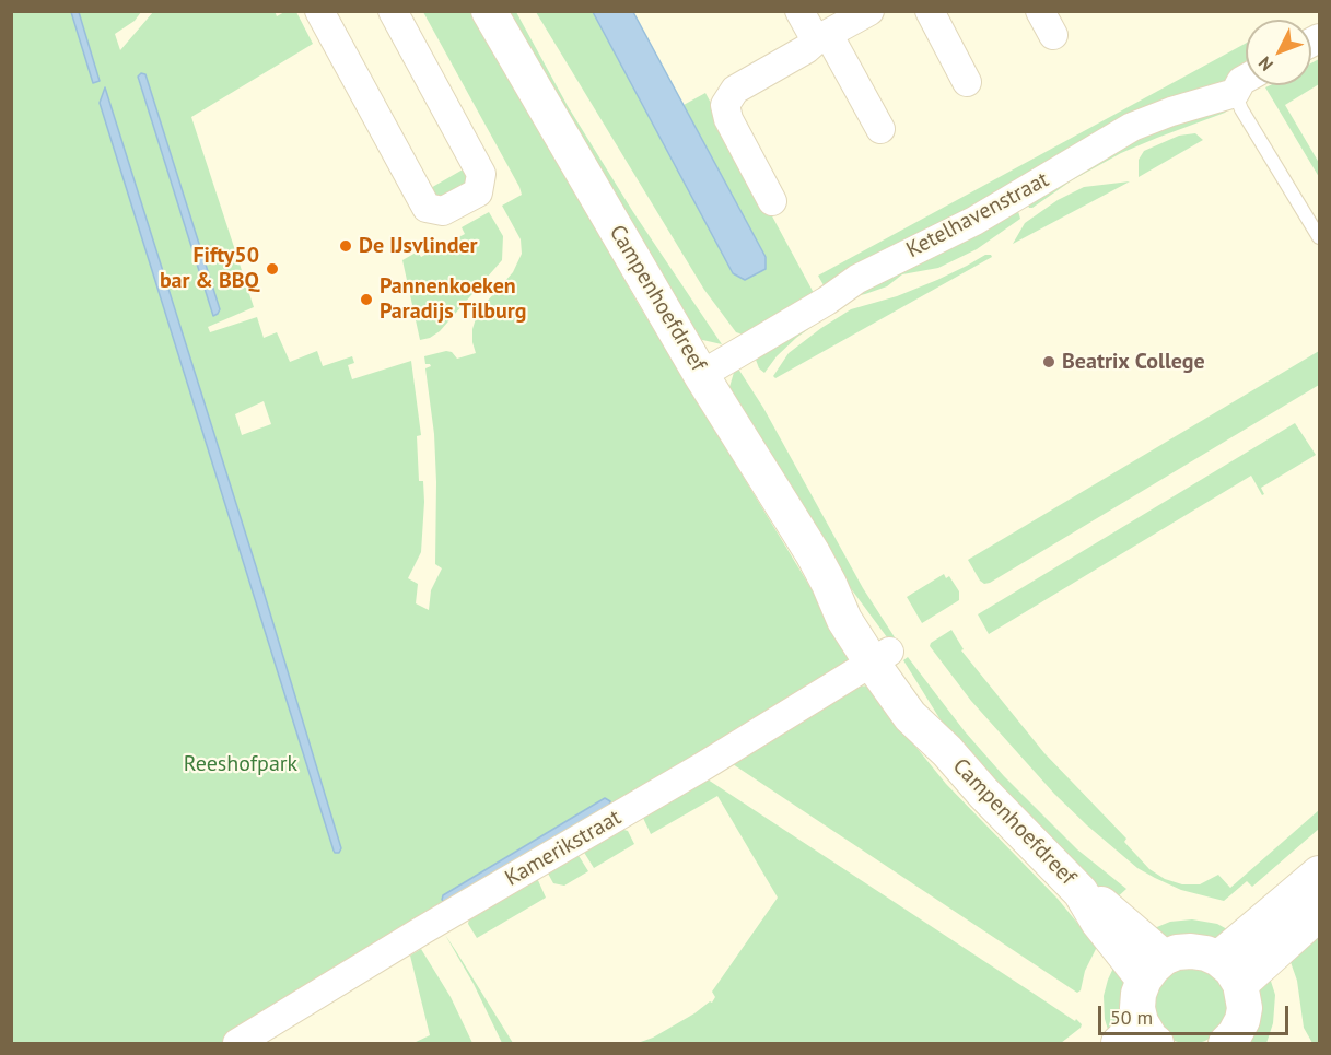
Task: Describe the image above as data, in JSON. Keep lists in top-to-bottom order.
{
  "streets": {
    "street": ["Ketelhavenstraat", "Campenhoefdreef", "Kamerikstraat"]
  },
  "crossings": [
    ["Ketelhavenstraat", "Campenhoefdreef"],
    ["Campenhoefdreef", "Kamerikstraat"]
  ],
  "parks": ["Reeshofpark"],
  "places": [
    "De IJsvlinder",
    "Fifty50 bar & BBQ",
    "Pannenkoeken Paradijs Tilburg",
    "Beatrix College"
  ],
  "scale_bar": "50 m",
  "north": "bottom left"
}
